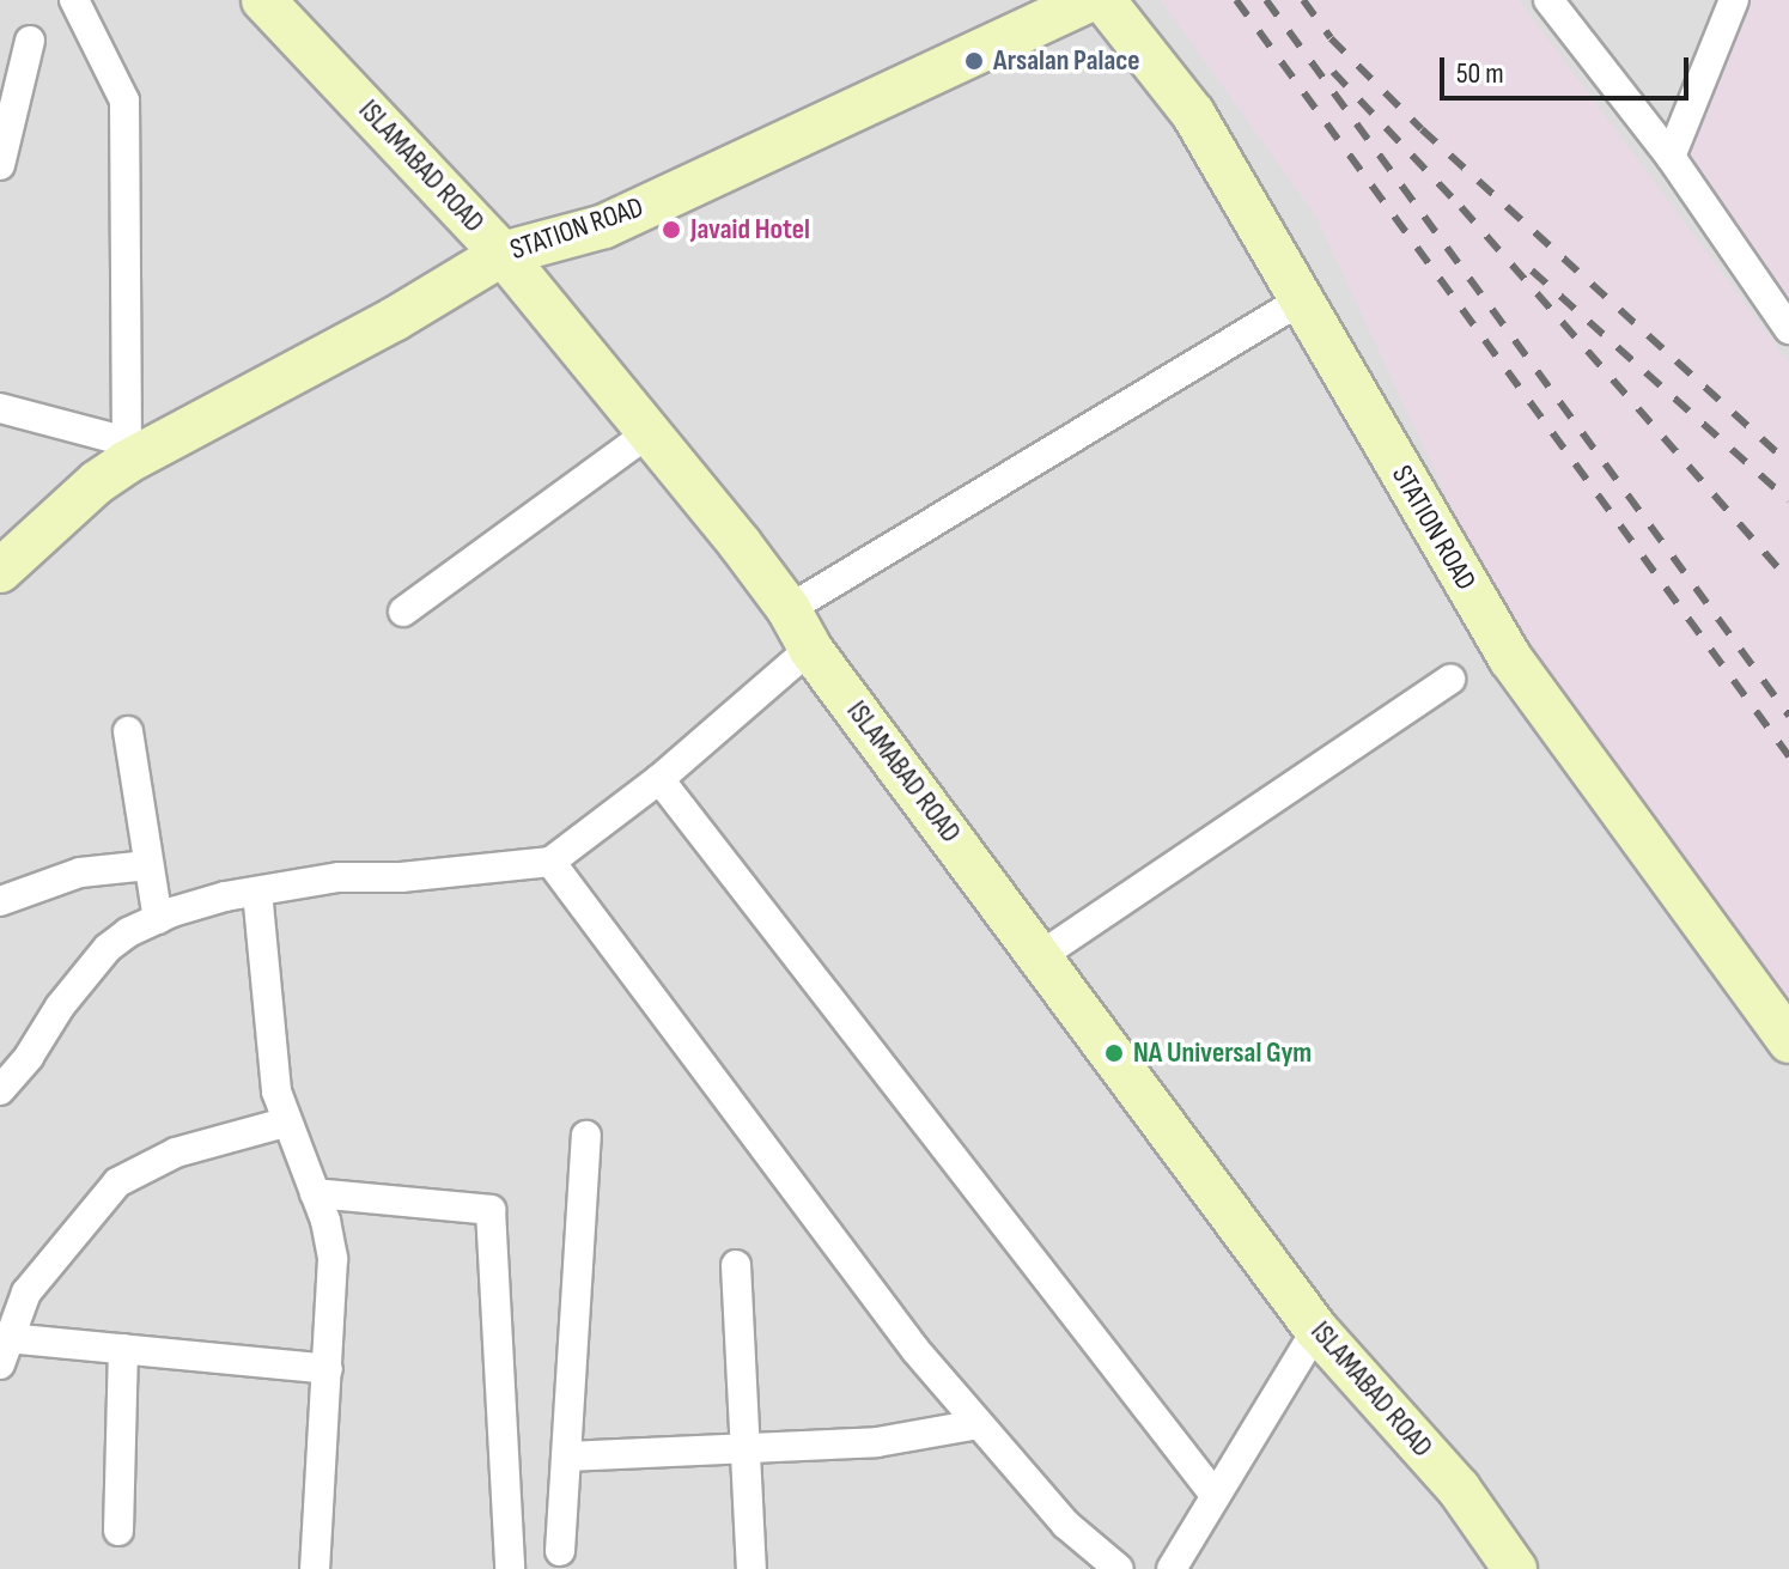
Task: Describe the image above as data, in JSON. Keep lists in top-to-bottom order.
{
  "streets": {
    "street": ["ISLAMABAD ROAD", "STATION ROAD"]
  },
  "crossings": [
    ["ISLAMABAD ROAD", "STATION ROAD"]
  ],
  "places": ["Arsalan Palace", "Javaid Hotel", "NA Universal Gym"],
  "scale_bar": "50 m"
}
